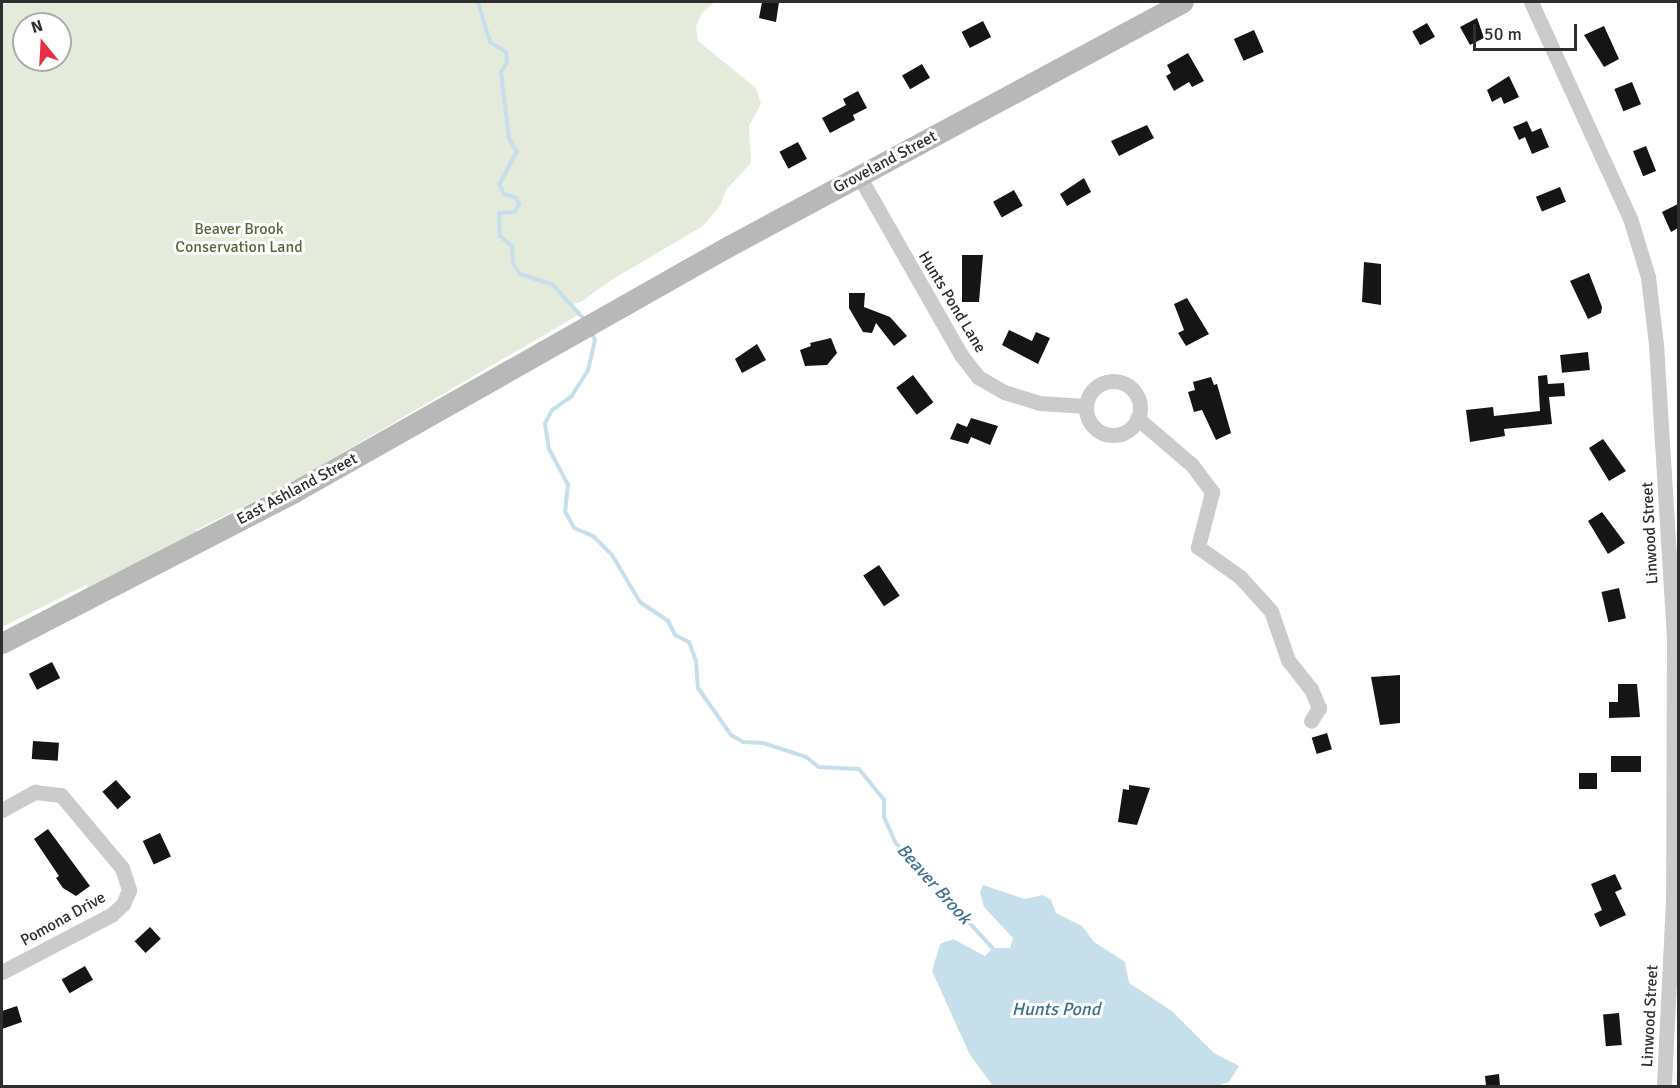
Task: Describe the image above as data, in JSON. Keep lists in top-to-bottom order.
{
  "streets": {
    "main road": ["Groveland Street", "East Ashland Street"],
    "street": ["Hunts Pond Lane", "Linwood Street", "Pomona Drive"]
  },
  "crossings": [
    ["Groveland Street", "Hunts Pond Lane"],
    ["Groveland Street", "East Ashland Street"]
  ],
  "water": ["Beaver Brook", "Hunts Pond"],
  "parks": ["Beaver Brook Conservation Land"],
  "scale_bar": "50 m",
  "north": "top"
}
